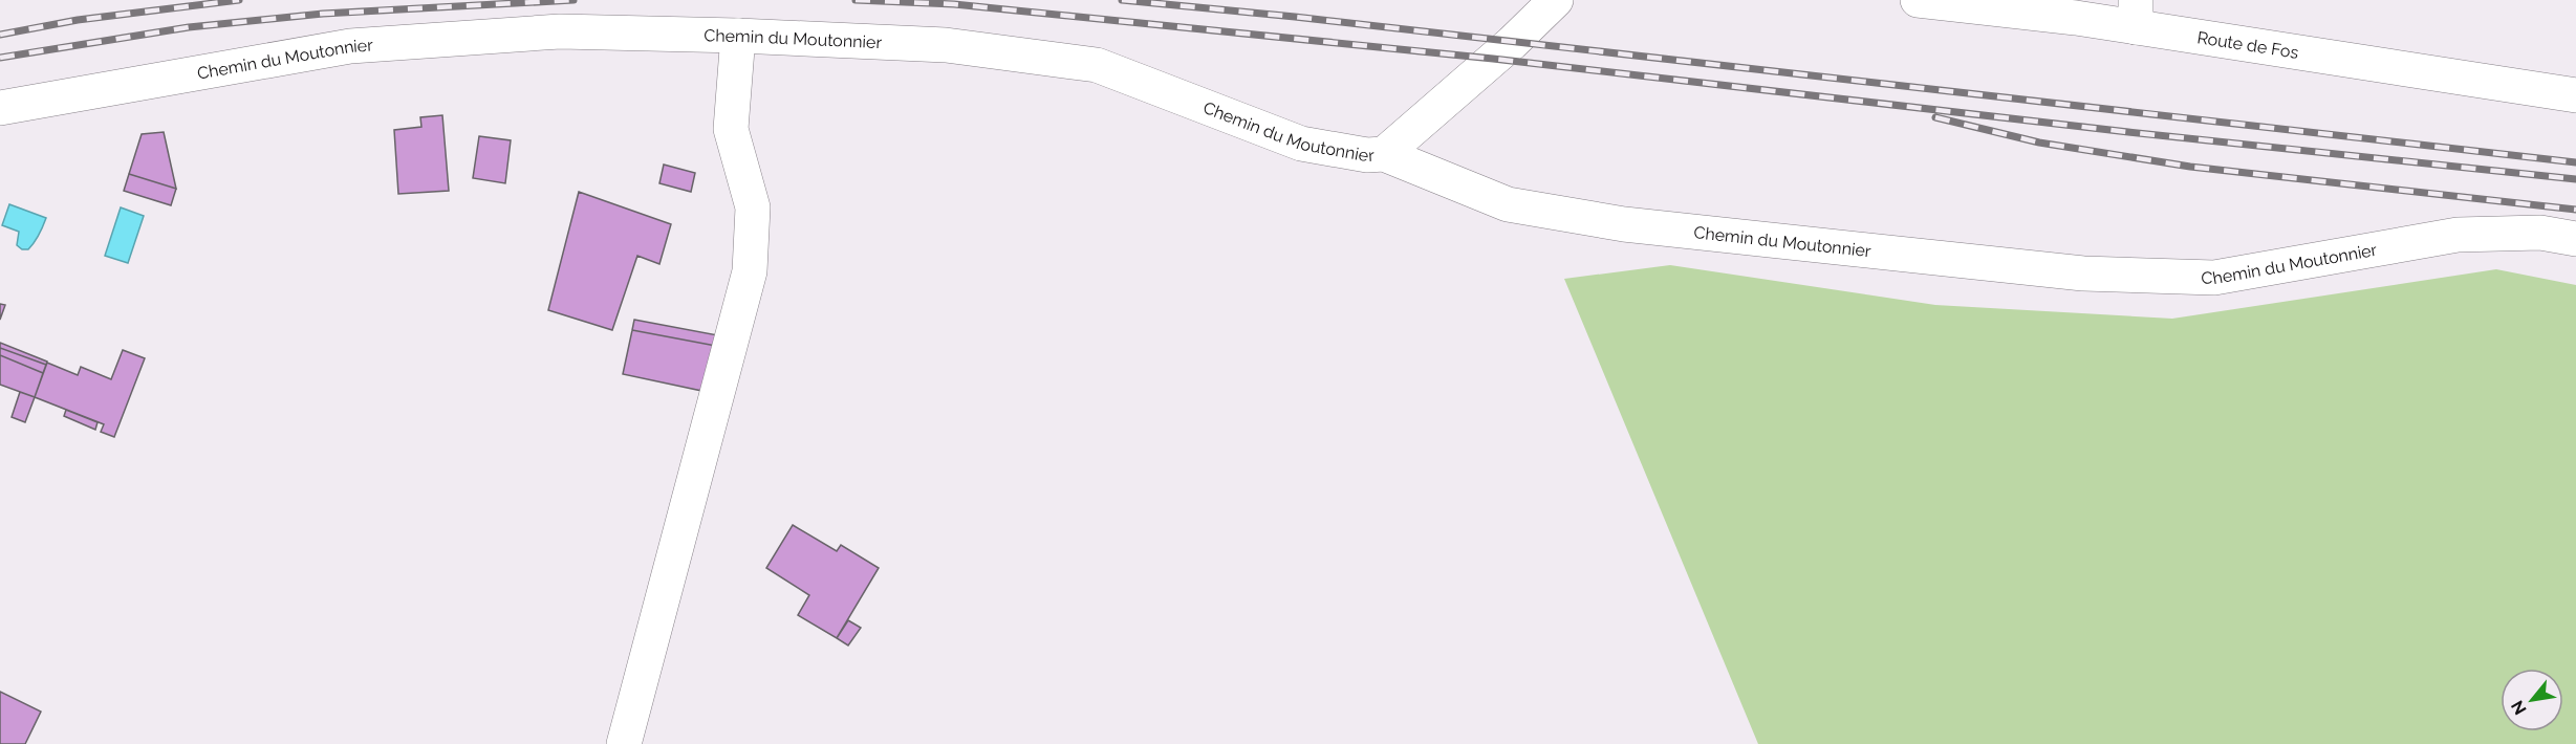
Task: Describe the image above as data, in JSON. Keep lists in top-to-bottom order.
{
  "streets": {
    "street": ["Chemin du Moutonnier", "Route de Fos"]
  },
  "north": "bottom left"
}
